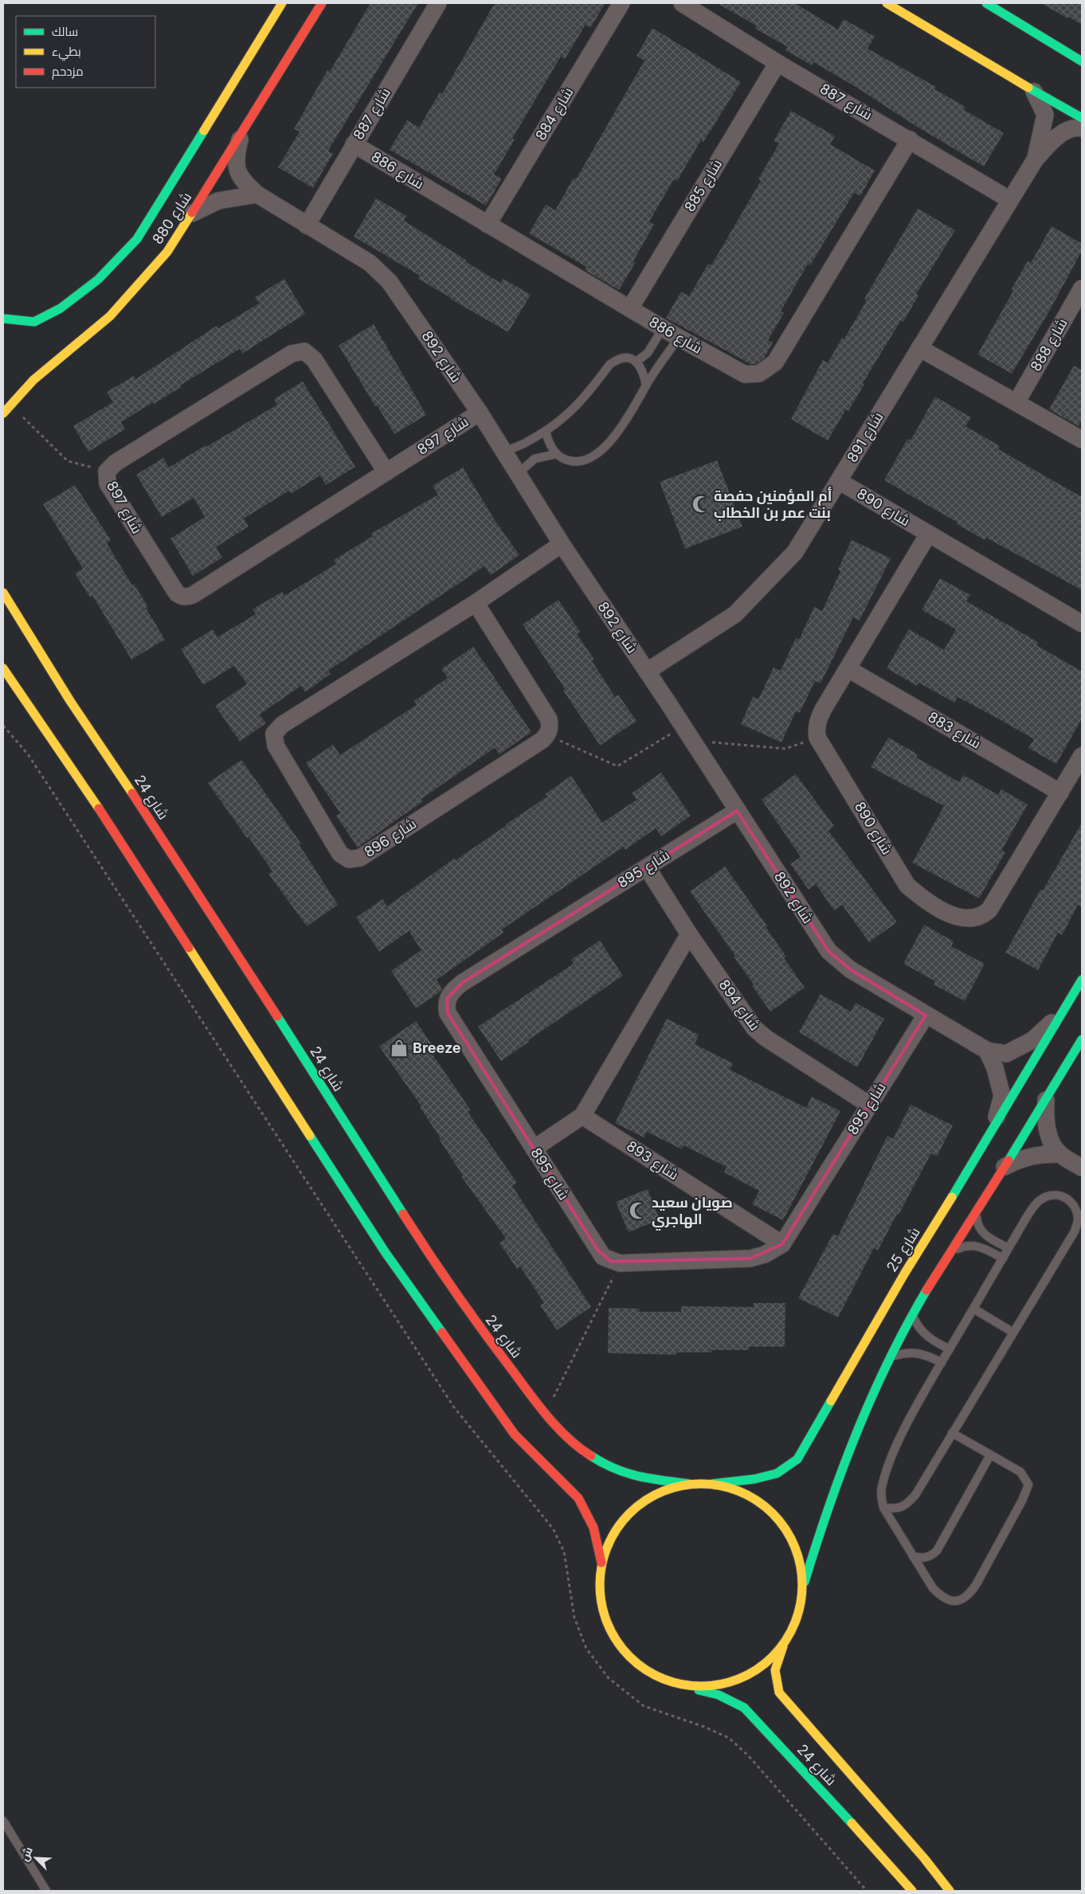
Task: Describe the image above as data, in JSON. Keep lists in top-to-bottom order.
{
  "streets": {
    "street": [
      "شارع 887",
      "شارع 884",
      "شارع 886",
      "شارع 885",
      "شارع 880",
      "شارع 888",
      "شارع 892",
      "شارع 897",
      "شارع 891",
      "شارع 890",
      "شارع 883",
      "شارع 24",
      "شارع 896",
      "شارع 895",
      "شارع 894",
      "شارع 893",
      "شارع 25"
    ]
  },
  "crossings": [
    ["شارع 887", "شارع 886"],
    ["شارع 887", "شارع 885"],
    ["شارع 887", "شارع 892"],
    ["شارع 887", "شارع 891"],
    ["شارع 884", "شارع 886"],
    ["شارع 886", "شارع 885"],
    ["شارع 880", "شارع 892"],
    ["شارع 892", "شارع 897"],
    ["شارع 892", "شارع 891"],
    ["شارع 892", "شارع 896"],
    ["شارع 892", "شارع 895"],
    ["شارع 892", "شارع 25"],
    ["شارع 891", "شارع 890"],
    ["شارع 890", "شارع 883"],
    ["شارع 895", "شارع 894"],
    ["شارع 895", "شارع 893"]
  ],
  "places": {
    "mosque": ["أم المؤمنين حفصة بنت عمر بن الخطاب", "صويان سعيد الهاجري"],
    "shop": ["Breeze"]
  },
  "legend": ["سالك", "بطيء", "مزدحم"],
  "north": "top left"
}
